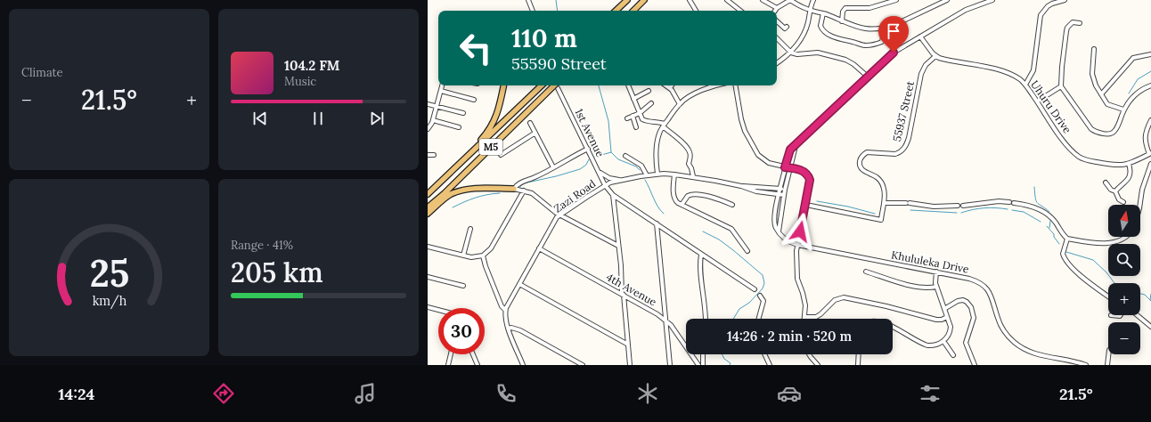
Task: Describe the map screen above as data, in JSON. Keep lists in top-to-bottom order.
{
  "streets": {
    "main road": ["M5"],
    "street": [
      "Uhuru Drive",
      "55937 Street",
      "1st Avenue",
      "Zazi Road",
      "Khululeka Drive",
      "4th Avenue"
    ]
  },
  "crossings": [
    ["Uhuru Drive", "55937 Street"],
    ["1st Avenue", "Zazi Road"],
    ["Zazi Road", "4th Avenue"]
  ],
  "north": "top",
  "page": {
    "tile": [
      "Climate",
      ["Range · 41%", "205 km"]
    ],
    "turn": ["110 m", "55590 Street"],
    "song": ["104.2 FM", "Music"],
    "heat": ["−", "21.5°", "+"],
    "map_buttons": ["+", "−"],
    "limit": "30",
    "trip": "14:26 · 2 min · 520 m",
    "tabs": ["14:24", "21.5°"],
    "gauge": ["25", "km/h"]
  }
}
